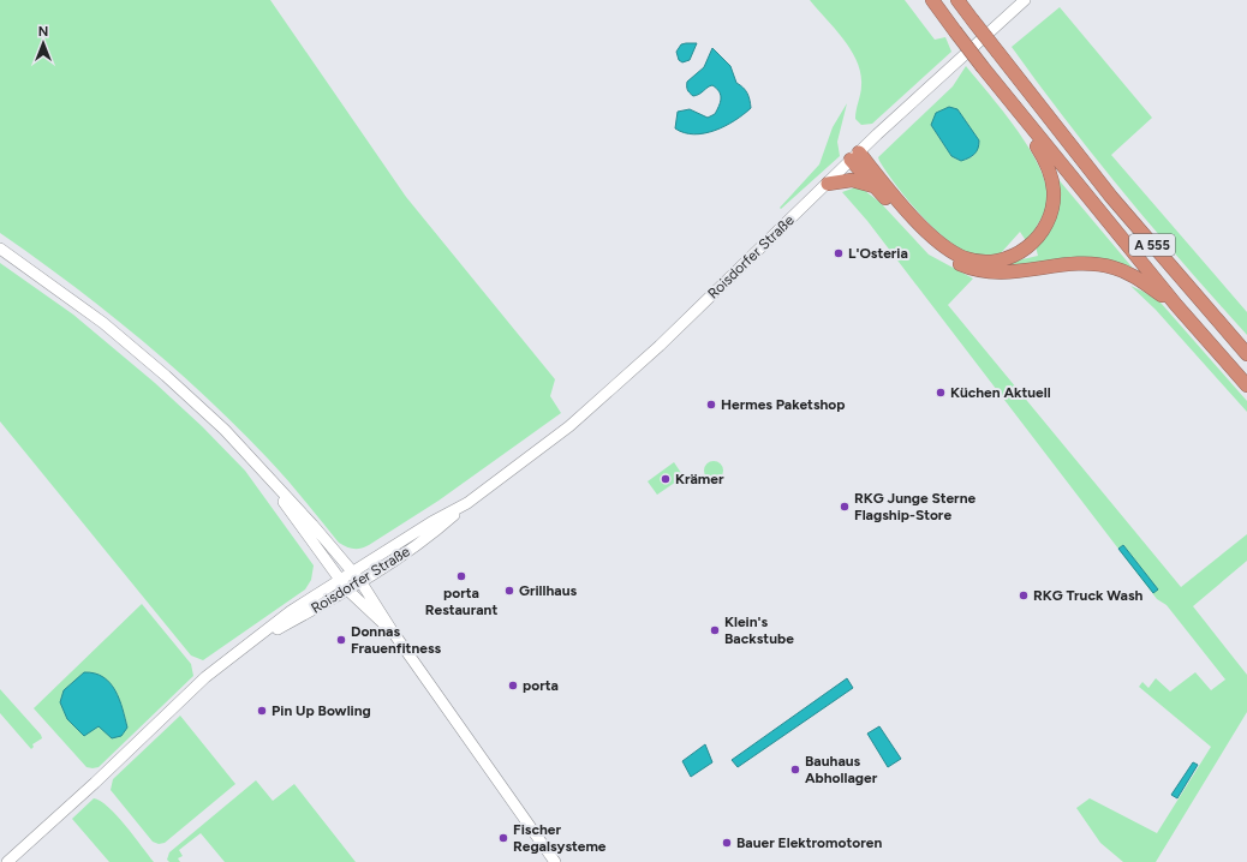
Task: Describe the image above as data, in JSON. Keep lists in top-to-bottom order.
{
  "streets": {
    "highway": ["A 555"],
    "main road": ["Roisdorfer Straße"]
  },
  "places": [
    "L'Osteria",
    "Küchen Aktuell",
    "Hermes Paketshop",
    "Krämer",
    "RKG Junge Sterne Flagship-Store",
    "porta Restaurant",
    "Grillhaus",
    "RKG Truck Wash",
    "Klein's Backstube",
    "Donnas Frauenfitness",
    "porta",
    "Pin Up Bowling",
    "Bauhaus Abhollager",
    "Fischer Regalsysteme",
    "Bauer Elektromotoren"
  ],
  "north": "top"
}
